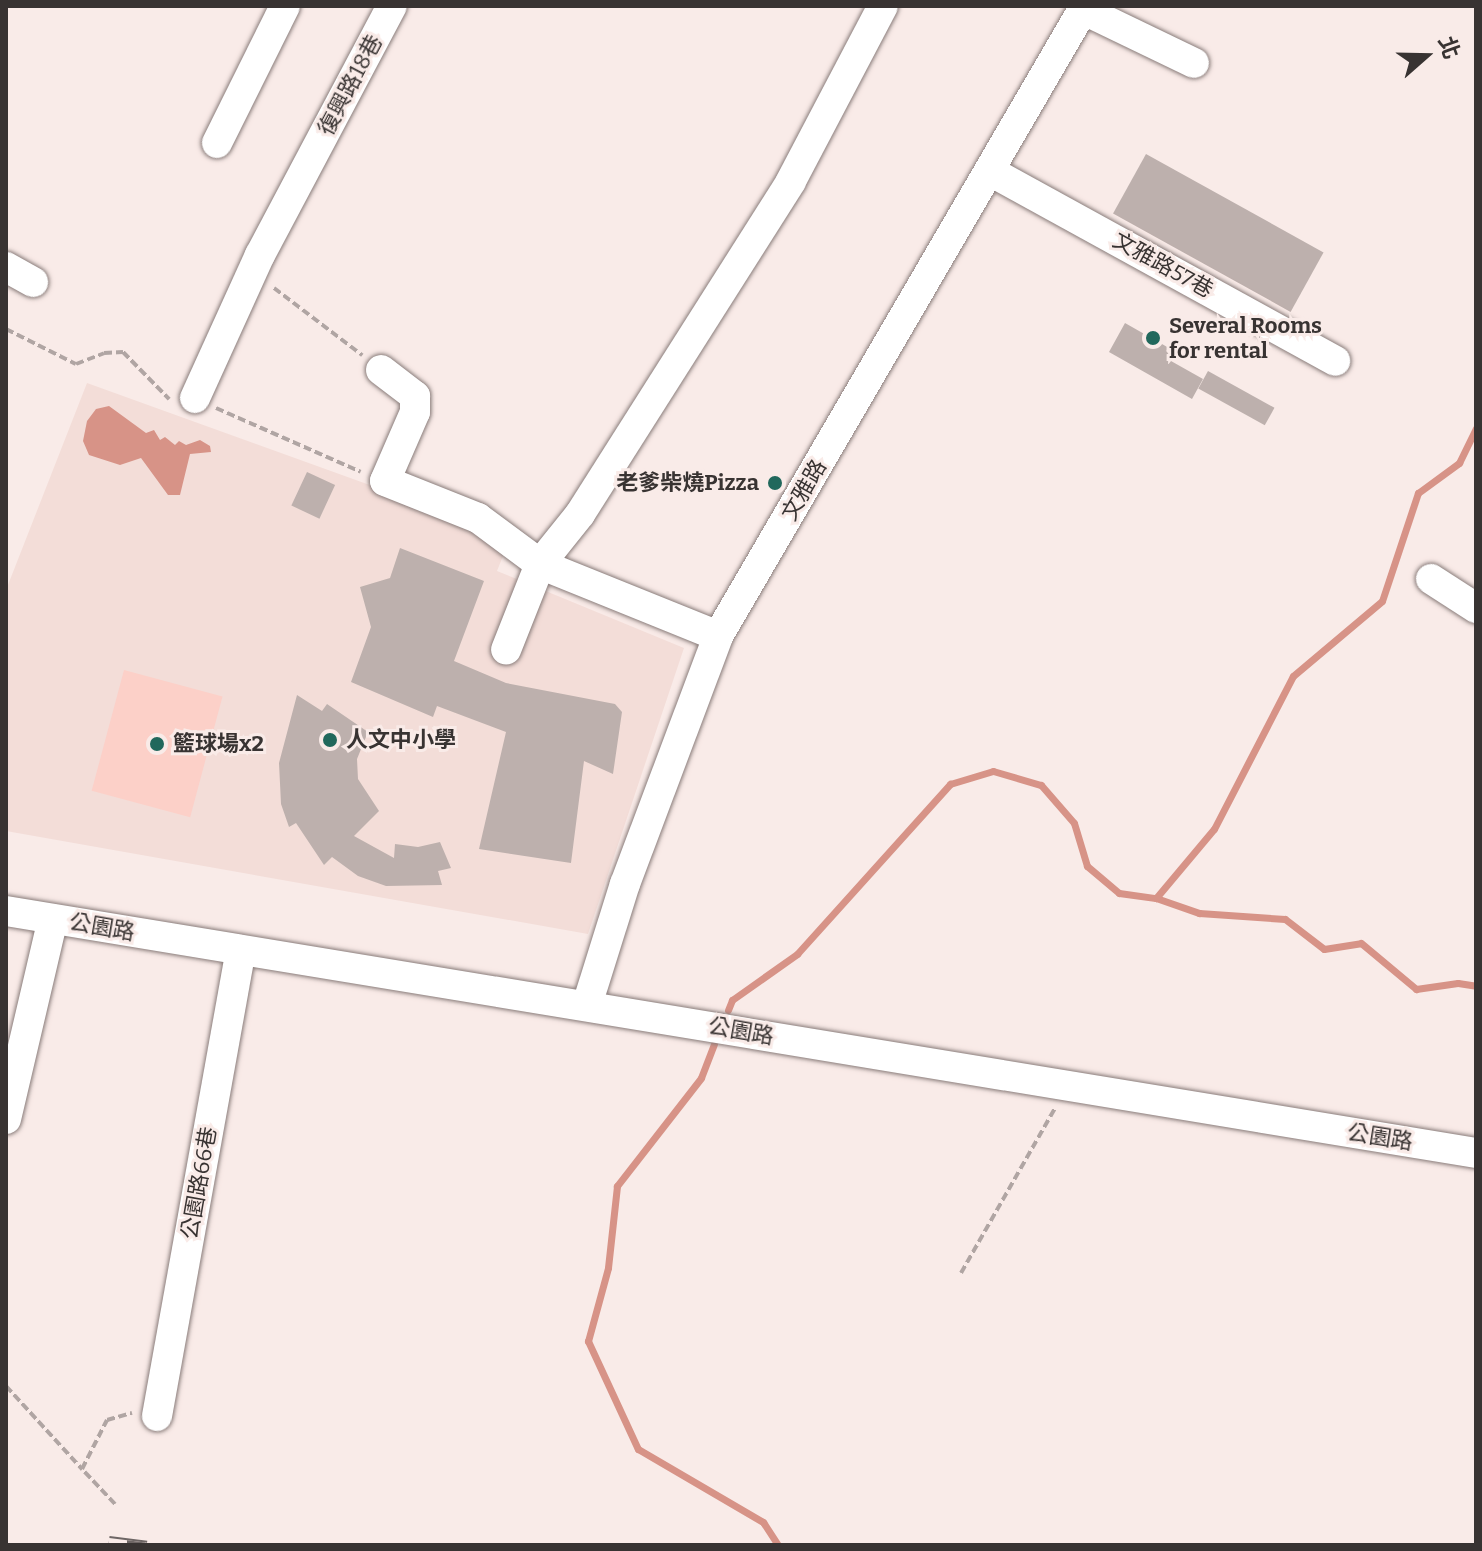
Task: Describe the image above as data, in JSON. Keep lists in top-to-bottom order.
{
  "streets": {
    "street": [
      "復興路18巷",
      "文雅路57巷",
      "文雅路",
      "公園路",
      "公園路66巷"
    ]
  },
  "crossings": [
    ["文雅路57巷", "文雅路"],
    ["文雅路", "公園路"],
    ["公園路", "公園路66巷"]
  ],
  "places": [
    "Several Rooms for rental",
    "老爹柴燒Pizza",
    "人文中小學",
    "籃球場x2"
  ],
  "north": "right"
}
